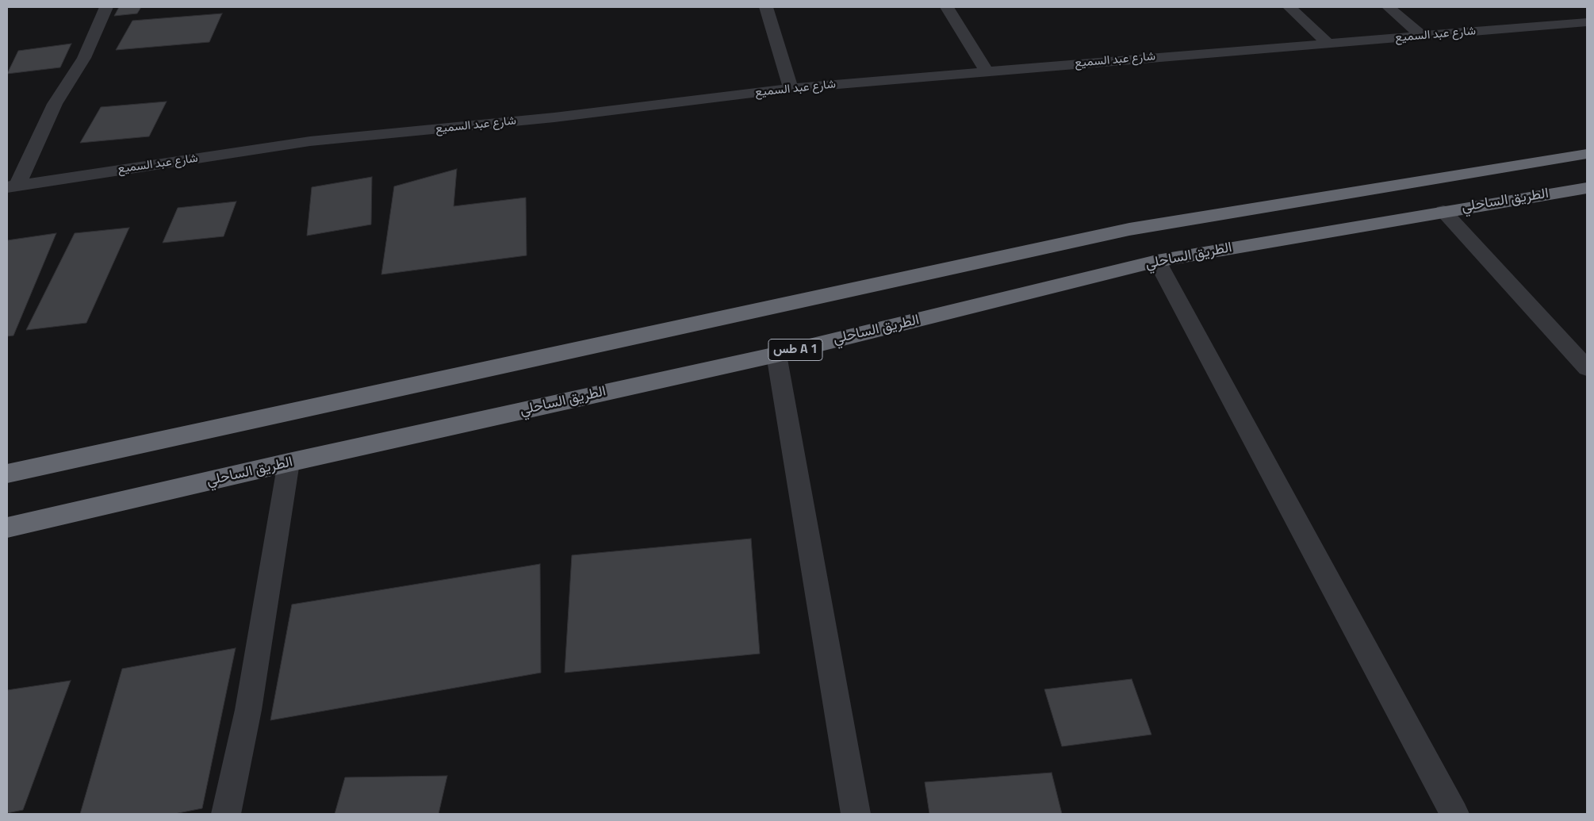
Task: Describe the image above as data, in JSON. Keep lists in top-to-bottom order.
{
  "streets": {
    "highway": ["الطريق الساحلي", "طس A 1"],
    "street": ["شارع عبد السميع"]
  }
}
